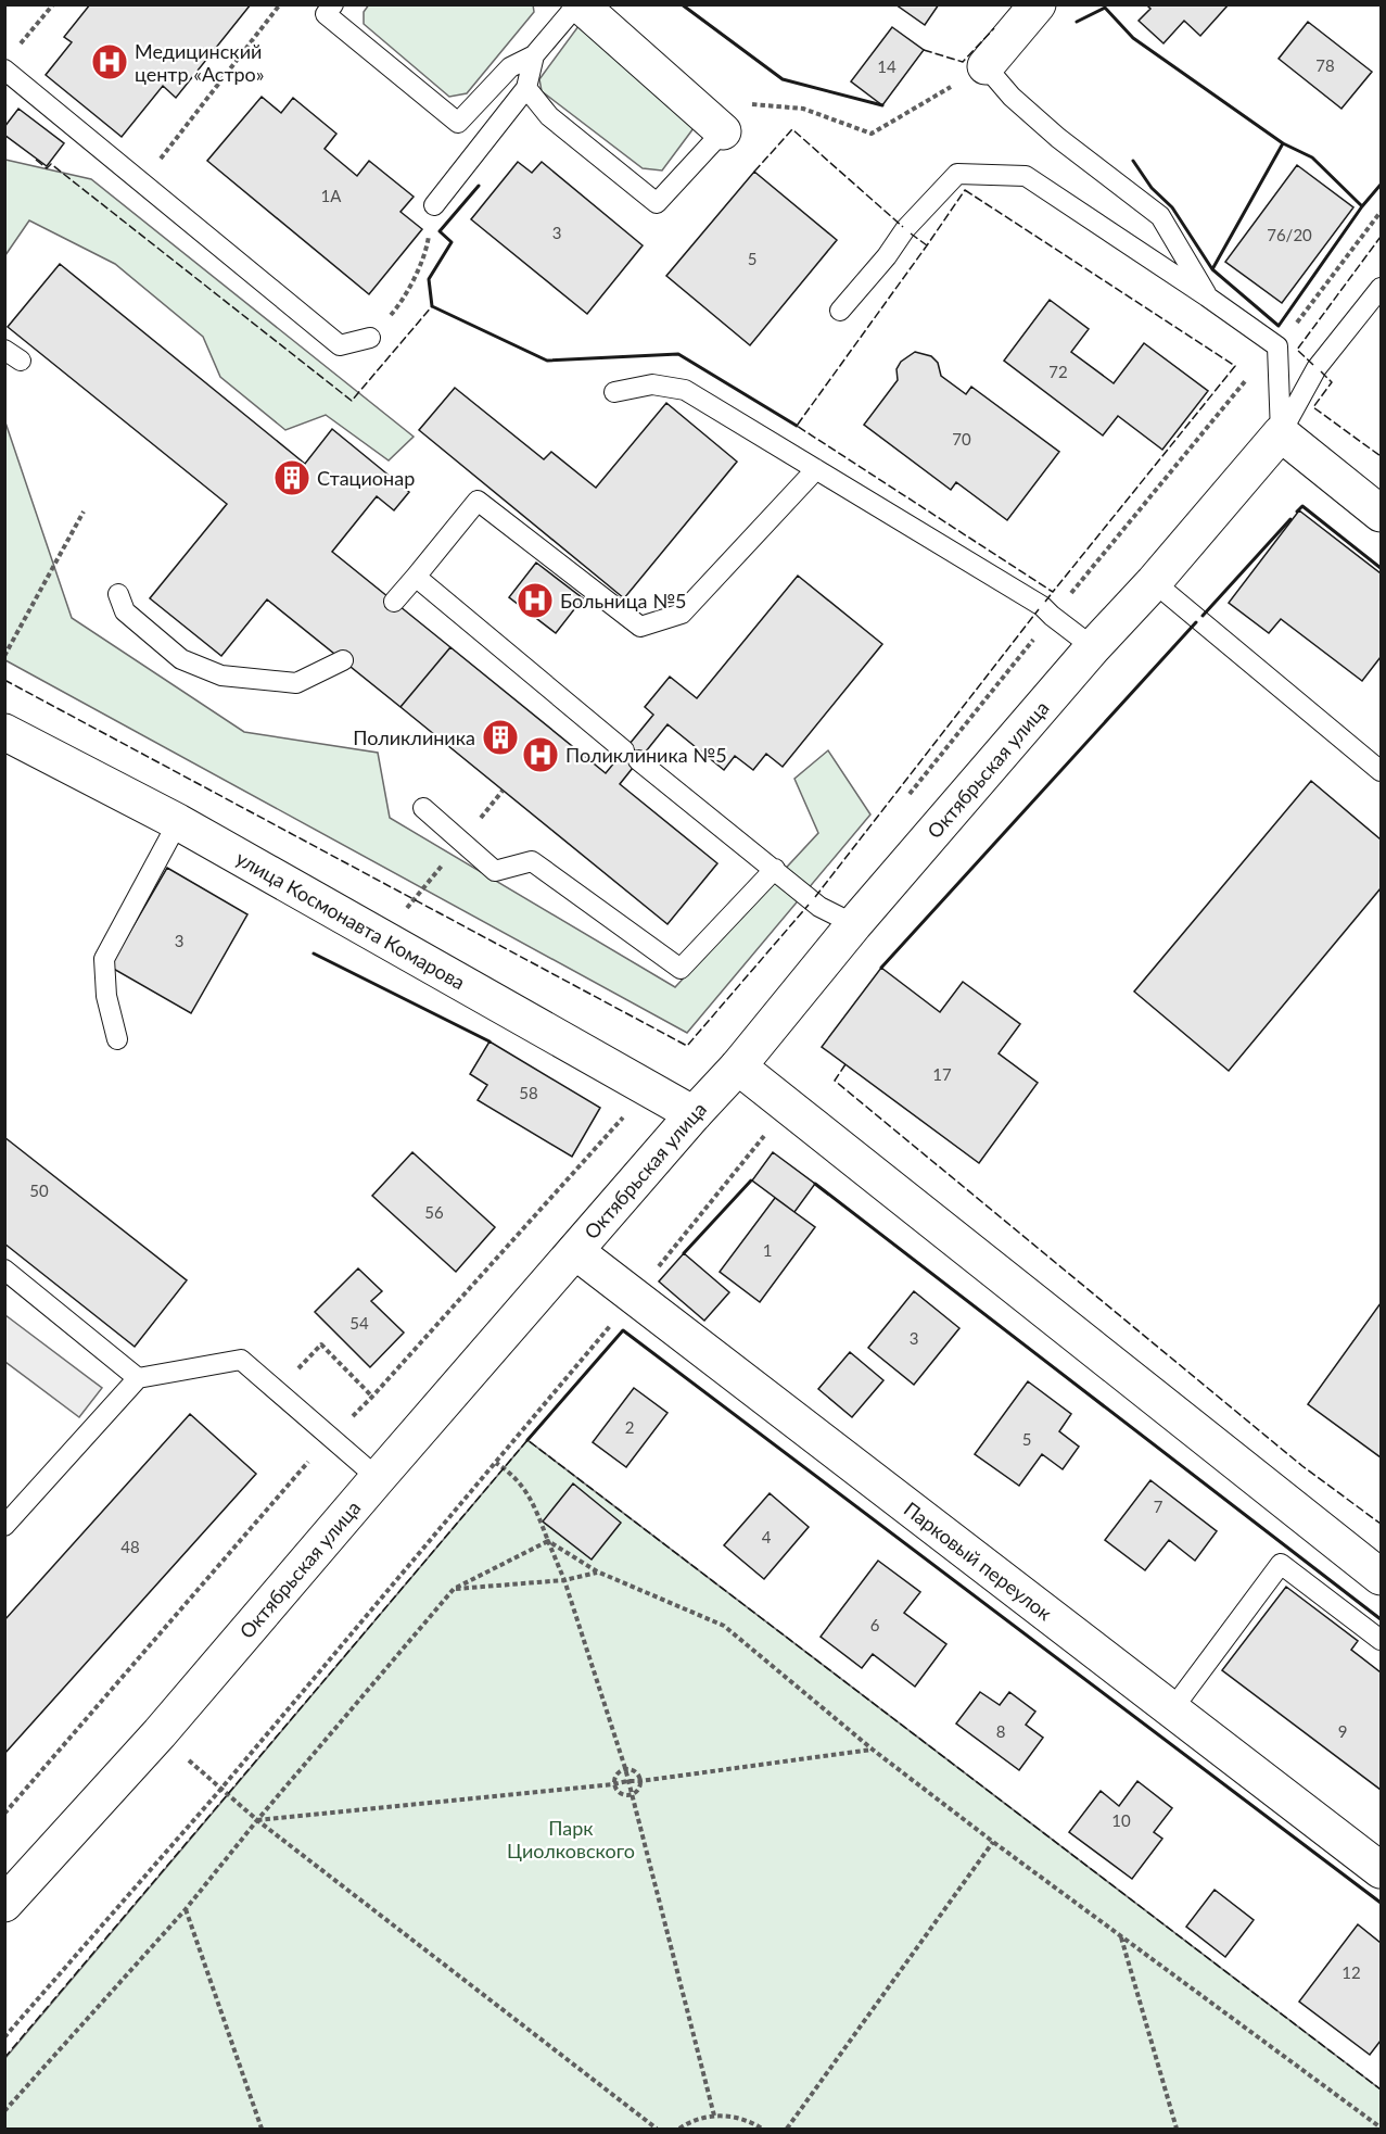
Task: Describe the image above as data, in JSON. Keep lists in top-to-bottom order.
{
  "streets": {
    "street": ["Октябрьская улица", "улица Космонавта Комарова", "Парковый переулок"]
  },
  "crossings": [
    ["Октябрьская улица", "улица Космонавта Комарова"],
    ["Октябрьская улица", "Парковый переулок"]
  ],
  "parks": ["Парк Циолковского"],
  "places": {
    "hospital": ["Медицинский центр «Астро»", "Больница №5", "Поликлиника №5"],
    "building": ["Стационар", "Поликлиника"]
  },
  "house_numbers": [
    "78",
    "14",
    "1А",
    "3",
    "76/20",
    "5",
    "72",
    "70",
    "3",
    "17",
    "58",
    "50",
    "56",
    "1",
    "54",
    "3",
    "2",
    "5",
    "7",
    "4",
    "48",
    "6",
    "8",
    "9",
    "10",
    "12"
  ]
}
